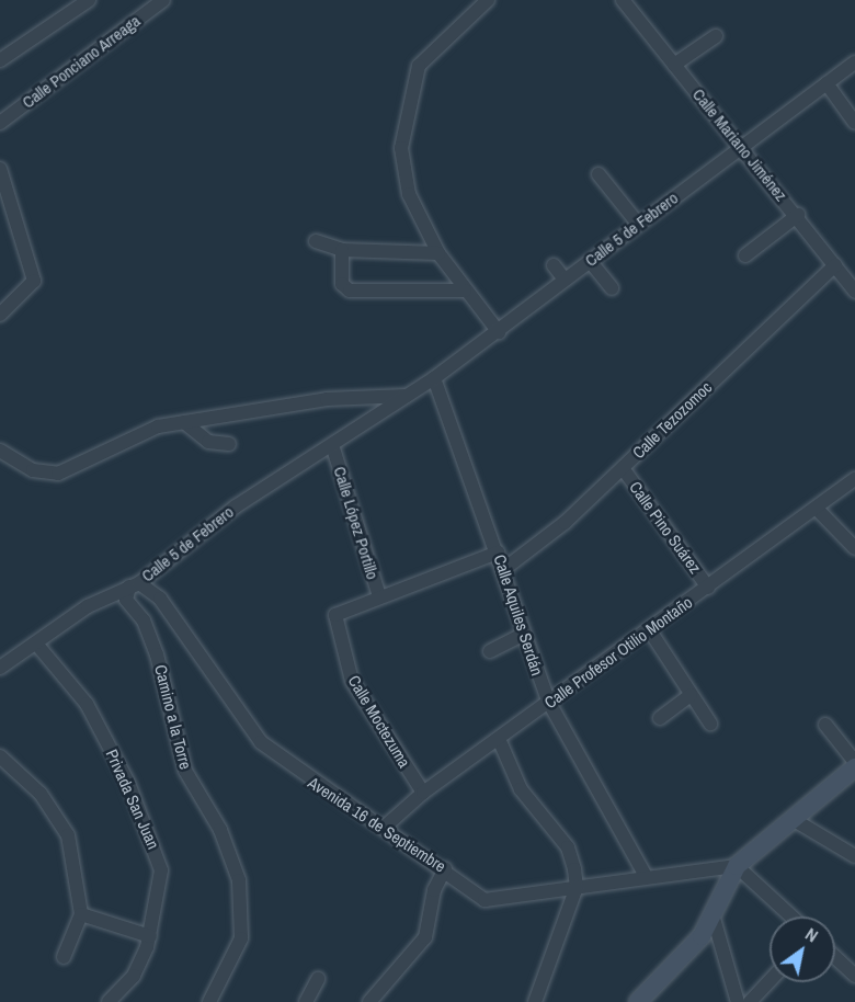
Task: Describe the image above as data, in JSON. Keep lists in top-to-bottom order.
{
  "streets": {
    "street": [
      "Calle Ponciano Arreaga",
      "Calle Mariano Jiménez",
      "Calle 5 de Febrero",
      "Calle Tezozomoc",
      "Calle López Portillo",
      "Calle Pino Suárez",
      "Calle Aquiles Serdán",
      "Calle Profesor Otilio Montaño",
      "Camino a la Torre",
      "Calle Moctezuma",
      "Privada San Juan",
      "Avenida 16 de Septiembre"
    ]
  },
  "crossings": [
    ["Calle Mariano Jiménez", "Calle 5 de Febrero"],
    ["Calle Mariano Jiménez", "Calle Tezozomoc"],
    ["Calle 5 de Febrero", "Calle López Portillo"],
    ["Calle 5 de Febrero", "Calle Aquiles Serdán"],
    ["Calle 5 de Febrero", "Camino a la Torre"],
    ["Calle 5 de Febrero", "Privada San Juan"],
    ["Calle 5 de Febrero", "Avenida 16 de Septiembre"],
    ["Calle Tezozomoc", "Calle Pino Suárez"],
    ["Calle Tezozomoc", "Calle Aquiles Serdán"],
    ["Calle López Portillo", "Calle Moctezuma"],
    ["Calle Pino Suárez", "Calle Profesor Otilio Montaño"],
    ["Calle Aquiles Serdán", "Calle Profesor Otilio Montaño"],
    ["Calle Aquiles Serdán", "Avenida 16 de Septiembre"],
    ["Calle Profesor Otilio Montaño", "Calle Moctezuma"],
    ["Calle Profesor Otilio Montaño", "Avenida 16 de Septiembre"],
    ["Camino a la Torre", "Avenida 16 de Septiembre"]
  ],
  "north": "top right"
}
